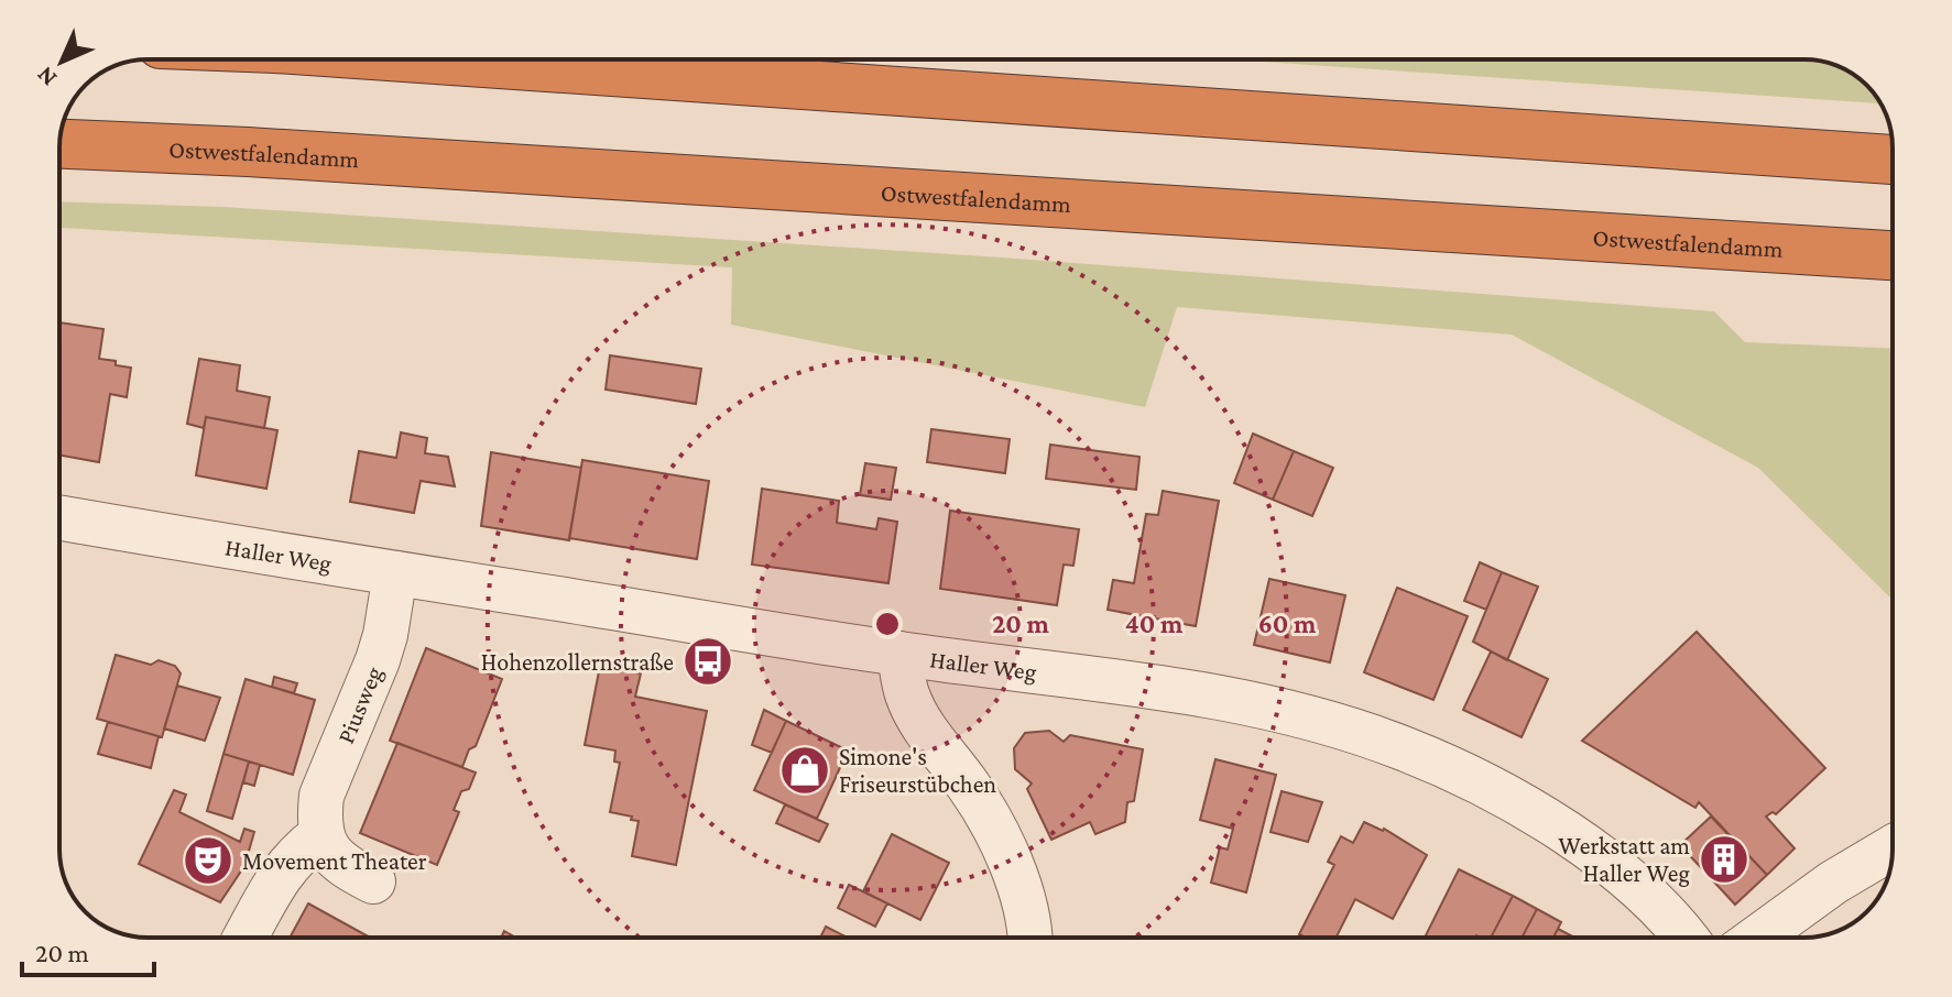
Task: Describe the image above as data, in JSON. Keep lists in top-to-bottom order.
{
  "streets": {
    "highway": ["Ostwestfalendamm"],
    "street": ["Haller Weg", "Piusweg"]
  },
  "crossings": [
    ["Haller Weg", "Piusweg"]
  ],
  "places": {
    "bus stop": ["Hohenzollernstraße"],
    "shop": ["Simone's Friseurstübchen"],
    "building": ["Werkstatt am Haller Weg"],
    "theatre": ["Movement Theater"]
  },
  "scale_bar": "20 m",
  "north": "bottom left",
  "rings": ["20 m", "40 m", "60 m"]
}
